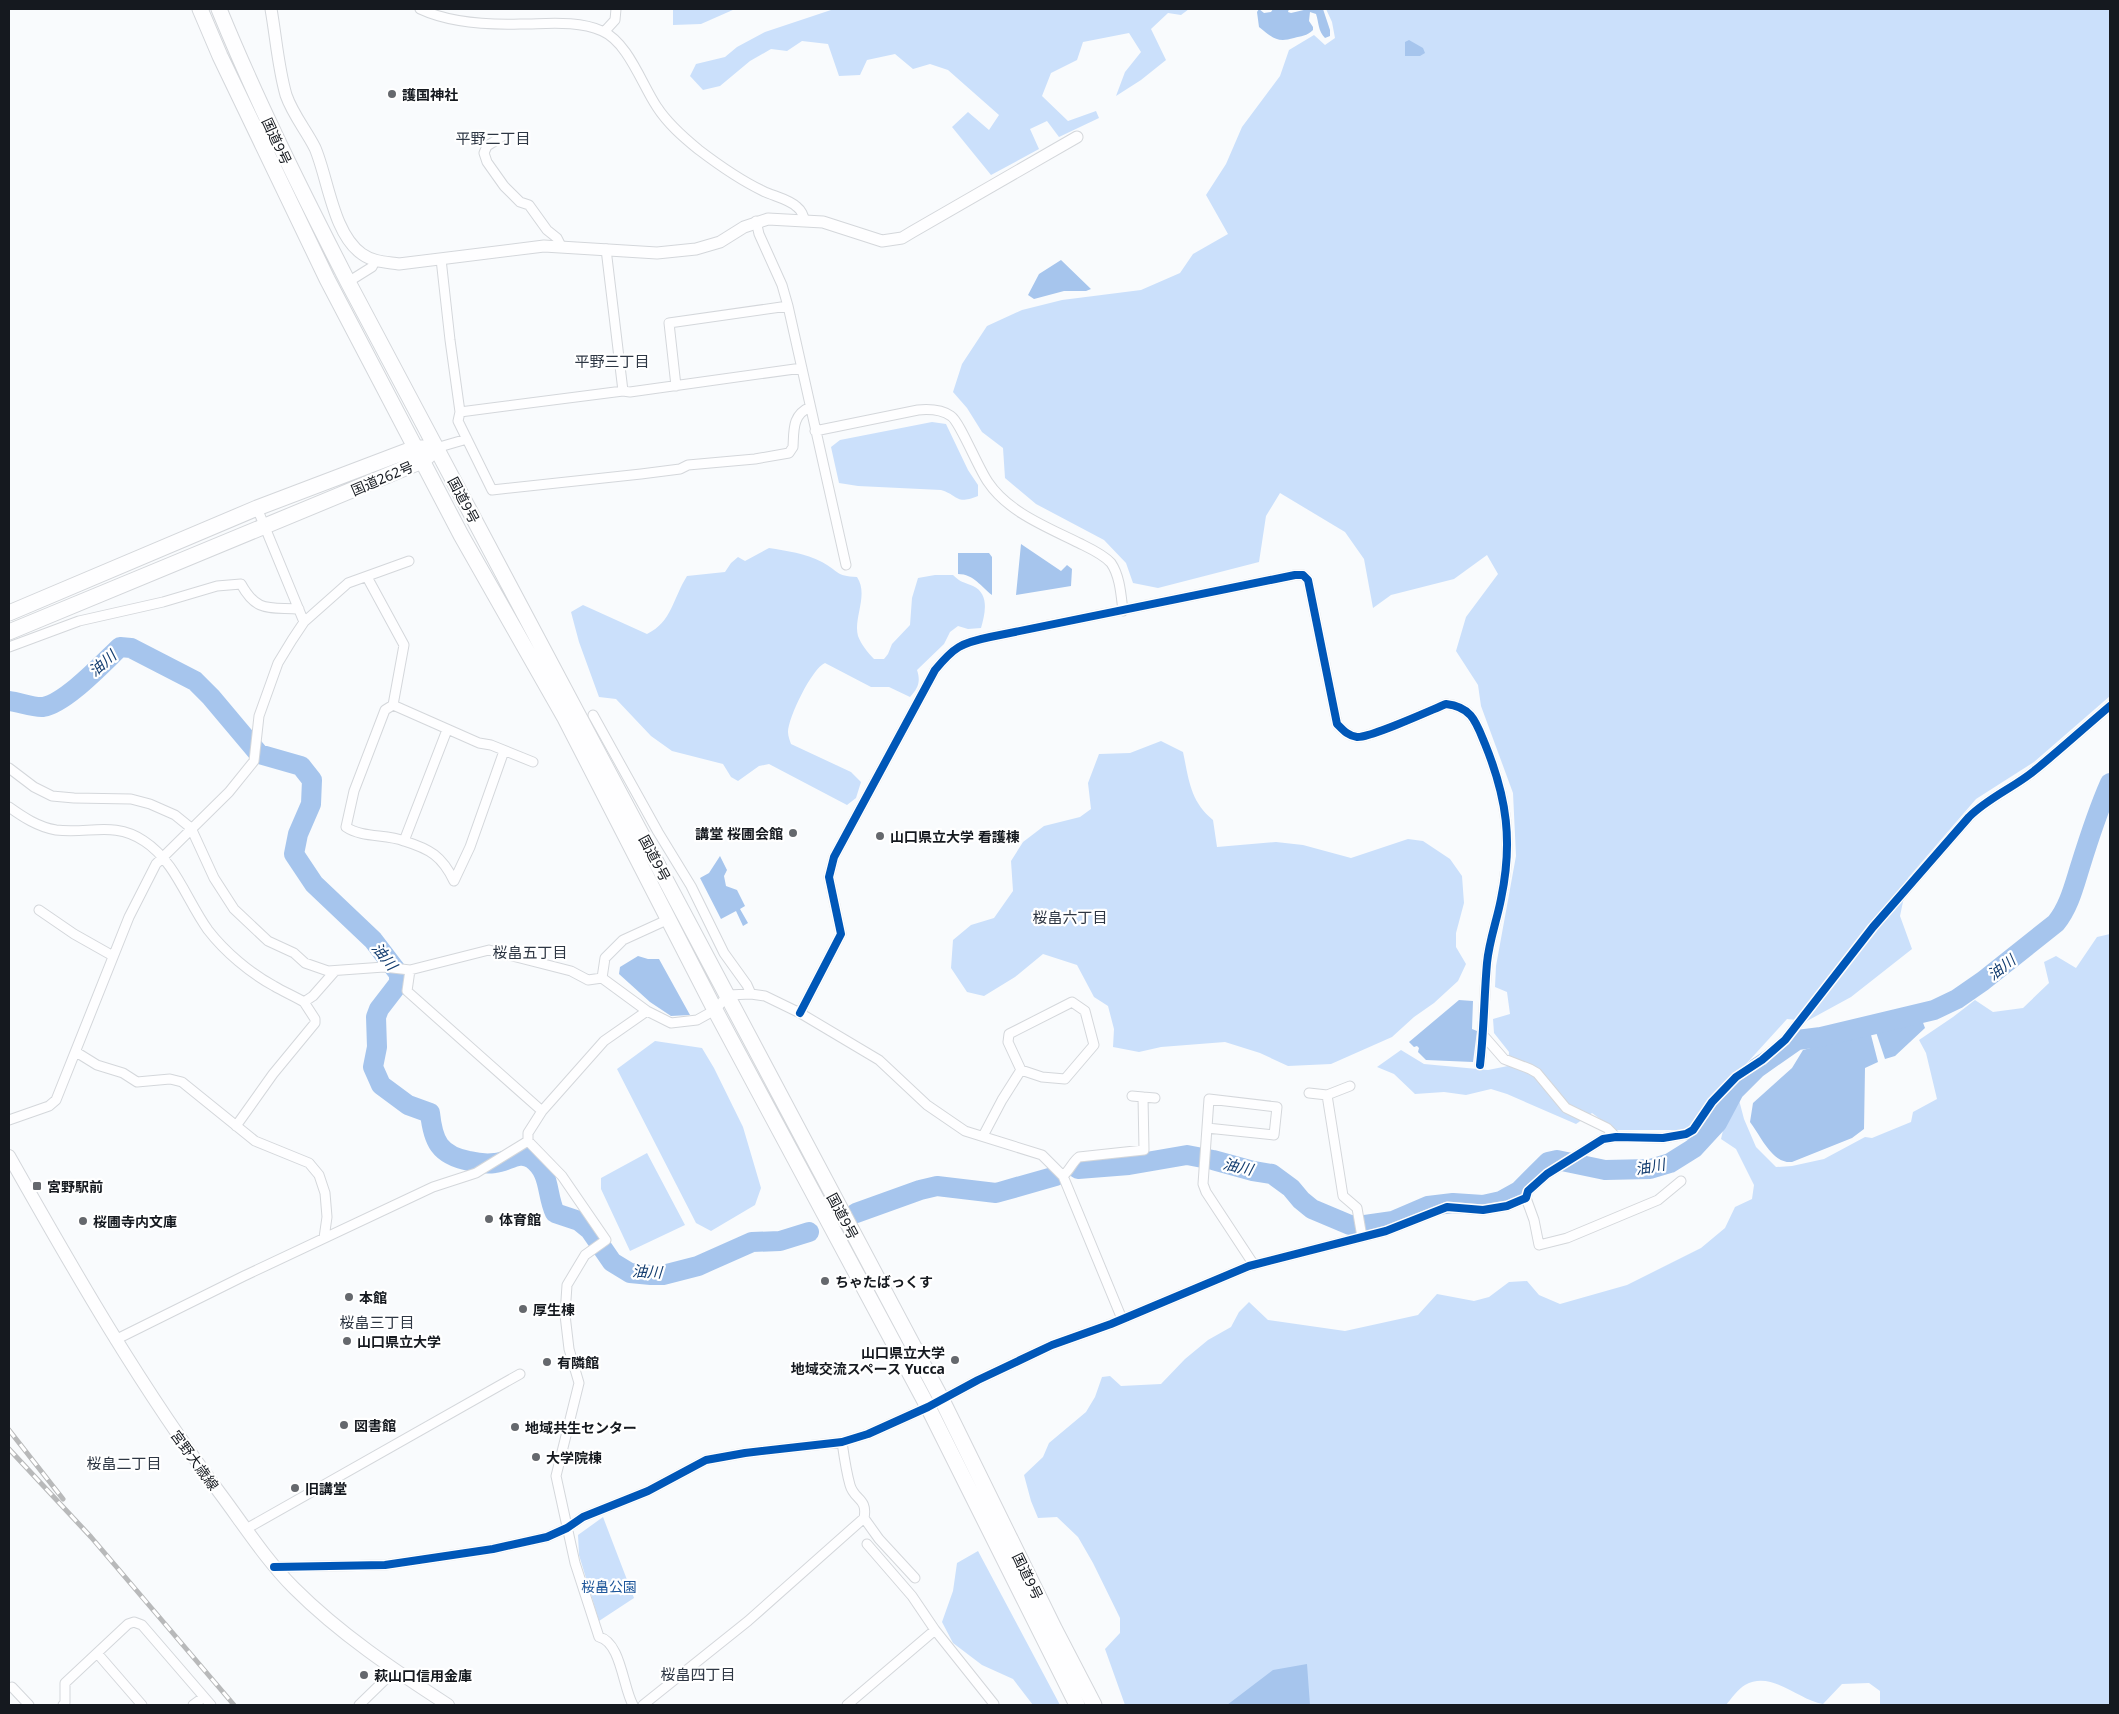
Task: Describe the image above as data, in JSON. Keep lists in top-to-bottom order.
{
  "streets": {
    "highway": ["国道9号", "国道262号"],
    "main road": ["宮野大歳線"]
  },
  "crossings": [
    ["国道9号", "国道262号"]
  ],
  "districts": [
    "平野二丁目",
    "平野三丁目",
    "桜畠六丁目",
    "桜畠五丁目",
    "桜畠三丁目",
    "桜畠二丁目",
    "桜畠四丁目"
  ],
  "water": ["油川"],
  "parks": ["桜畠公園"],
  "places": {
    "other": [
      "護国神社",
      "講堂 桜圃会館",
      "山口県立大学 看護棟",
      "体育館",
      "桜圃寺内文庫",
      "ちゃたばっくす",
      "本館",
      "厚生棟",
      "山口県立大学",
      "山口県立大学 地域交流スペース Yucca",
      "有隣館",
      "図書館",
      "地域共生センター",
      "大学院棟",
      "旧講堂",
      "萩山口信用金庫"
    ],
    "transit": ["宮野駅前"]
  }
}
